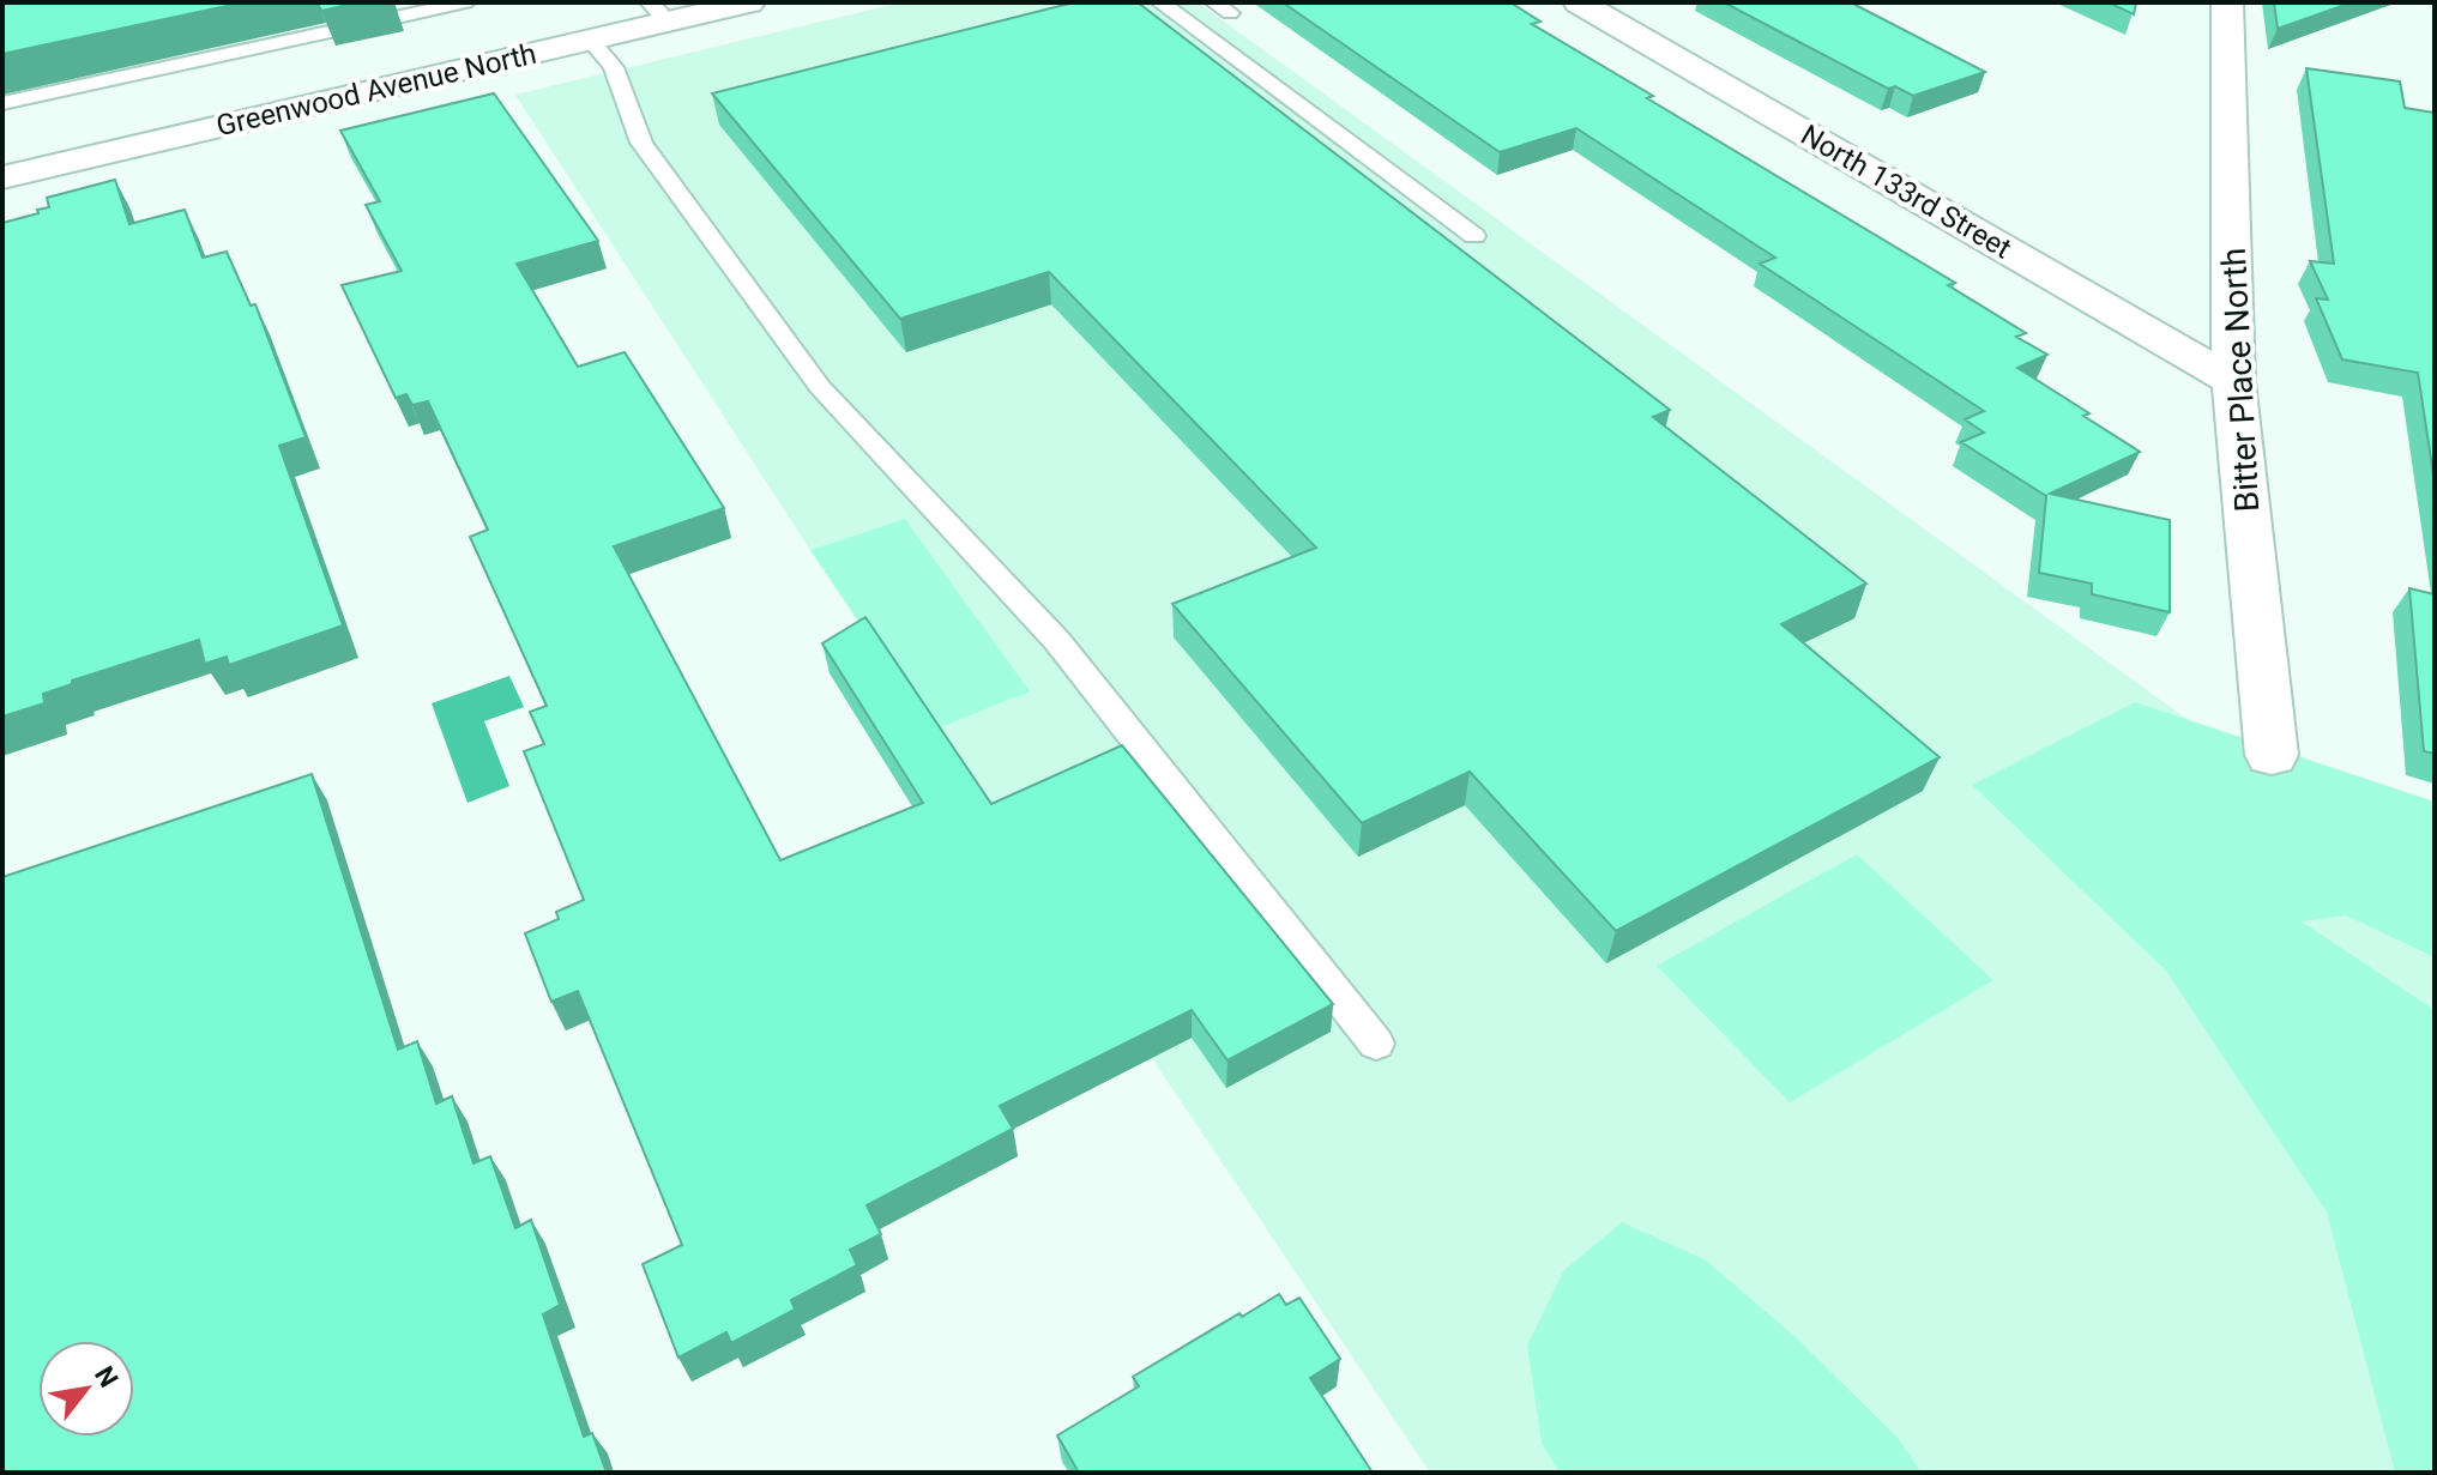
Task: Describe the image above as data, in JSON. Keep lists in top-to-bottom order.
{
  "streets": {
    "street": ["Greenwood Avenue North", "North 133rd Street", "Bitter Place North"]
  },
  "crossings": [
    ["North 133rd Street", "Bitter Place North"]
  ],
  "north": "top right"
}
